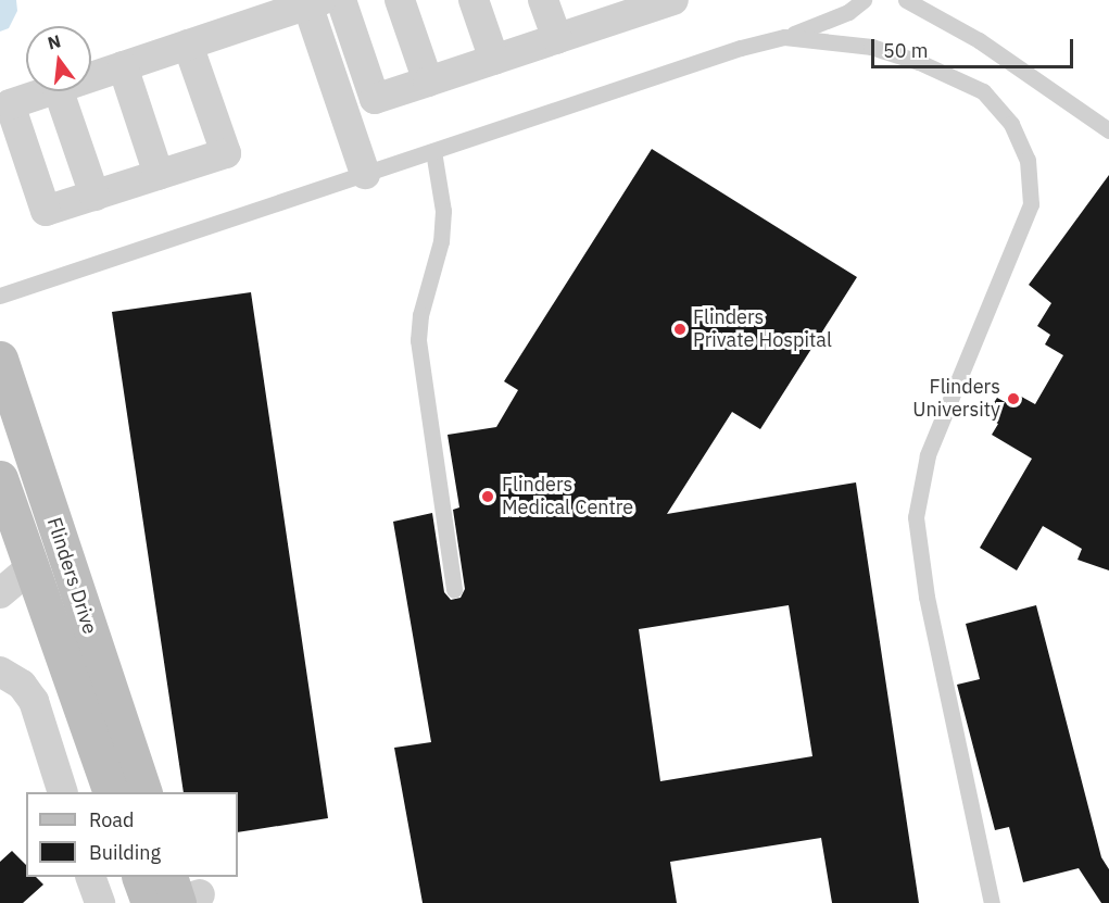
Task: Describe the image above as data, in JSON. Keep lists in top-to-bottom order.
{
  "streets": {
    "street": ["Flinders Drive"]
  },
  "places": ["Flinders Private Hospital", "Flinders University", "Flinders Medical Centre"],
  "legend": ["Road", "Building"],
  "scale_bar": "50 m",
  "north": "top"
}
